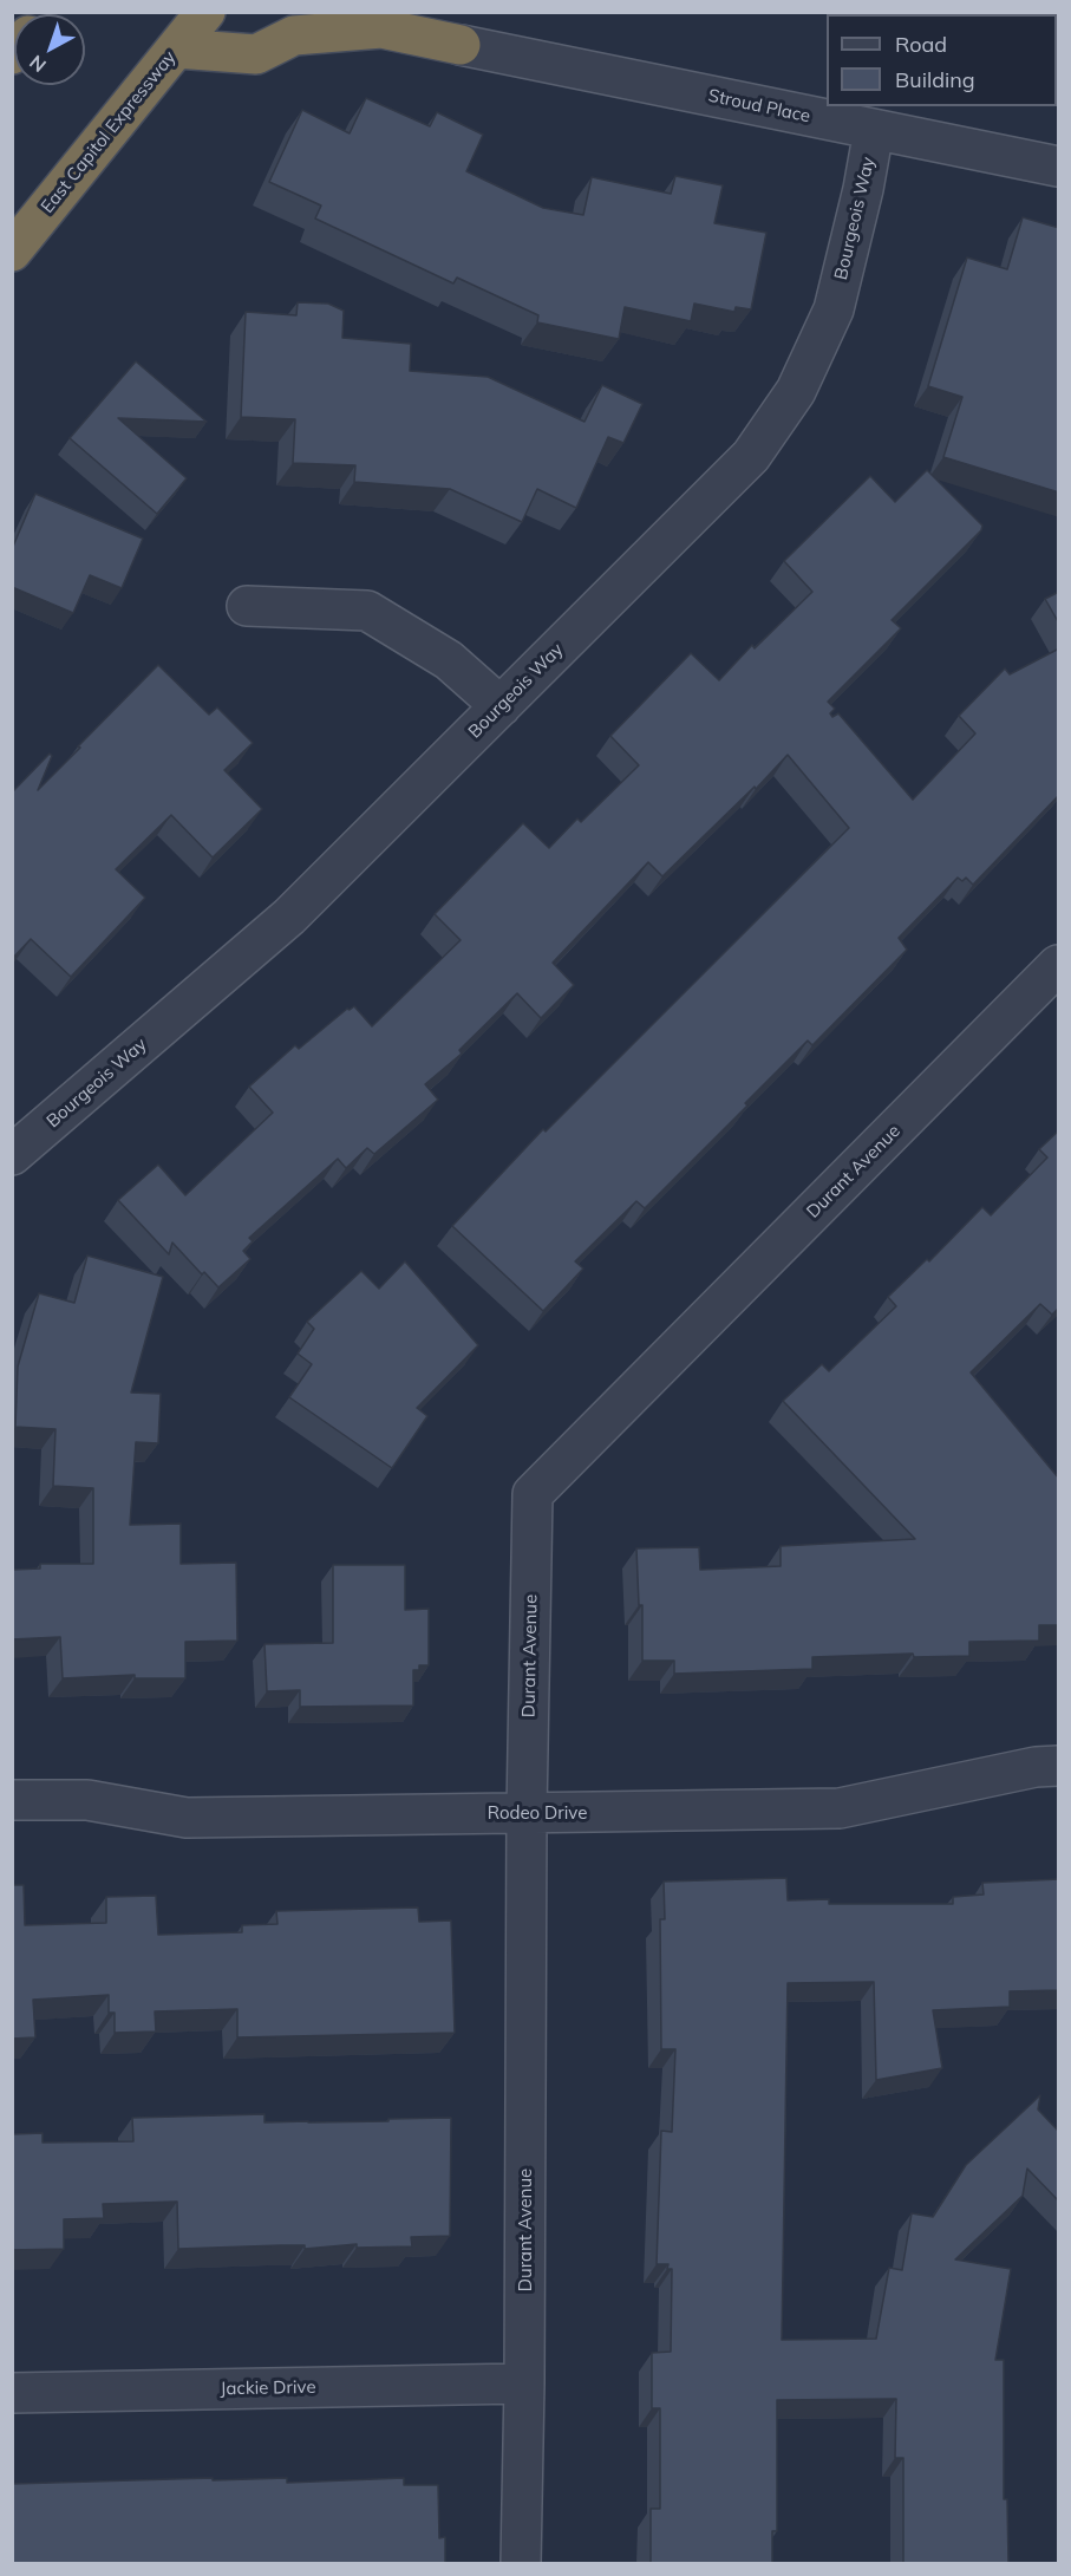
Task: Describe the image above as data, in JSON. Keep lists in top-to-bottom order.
{
  "streets": {
    "highway": ["East Capitol Expressway"],
    "street": [
      "Stroud Place",
      "Bourgeois Way",
      "Durant Avenue",
      "Rodeo Drive",
      "Jackie Drive"
    ]
  },
  "crossings": [
    ["Stroud Place", "Bourgeois Way"],
    ["Durant Avenue", "Rodeo Drive"],
    ["Durant Avenue", "Jackie Drive"]
  ],
  "legend": ["Road", "Building"],
  "north": "bottom left"
}
